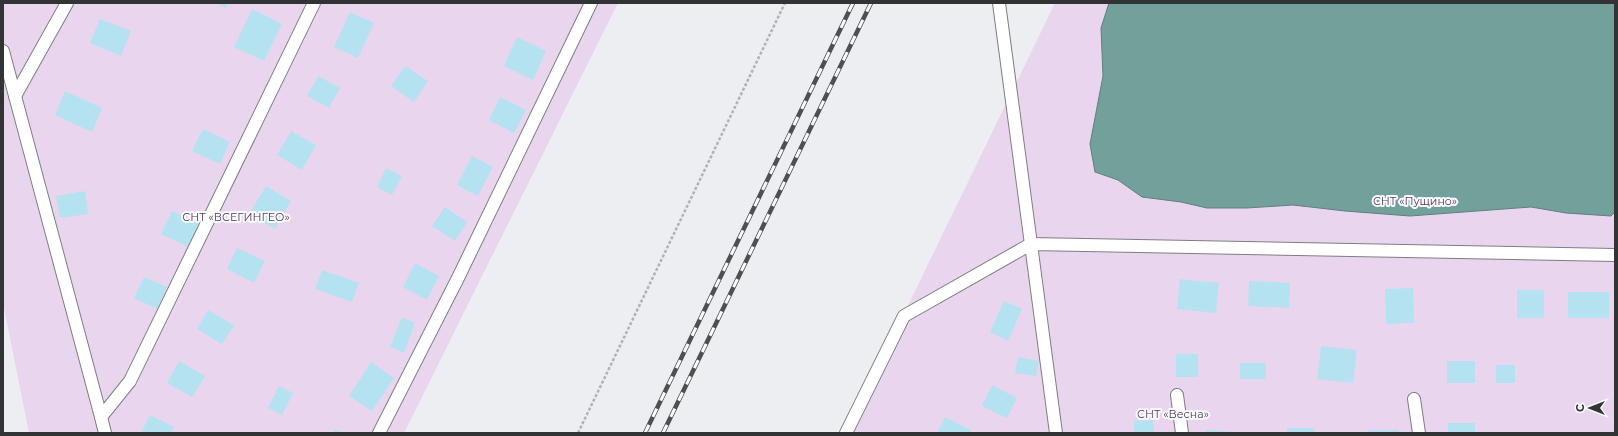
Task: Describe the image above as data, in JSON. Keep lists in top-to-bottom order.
{
  "parks": ["СНТ «Пущино»", "СНТ «ВСЕГИНГЕО»", "СНТ «Весна»"],
  "north": "left"
}
